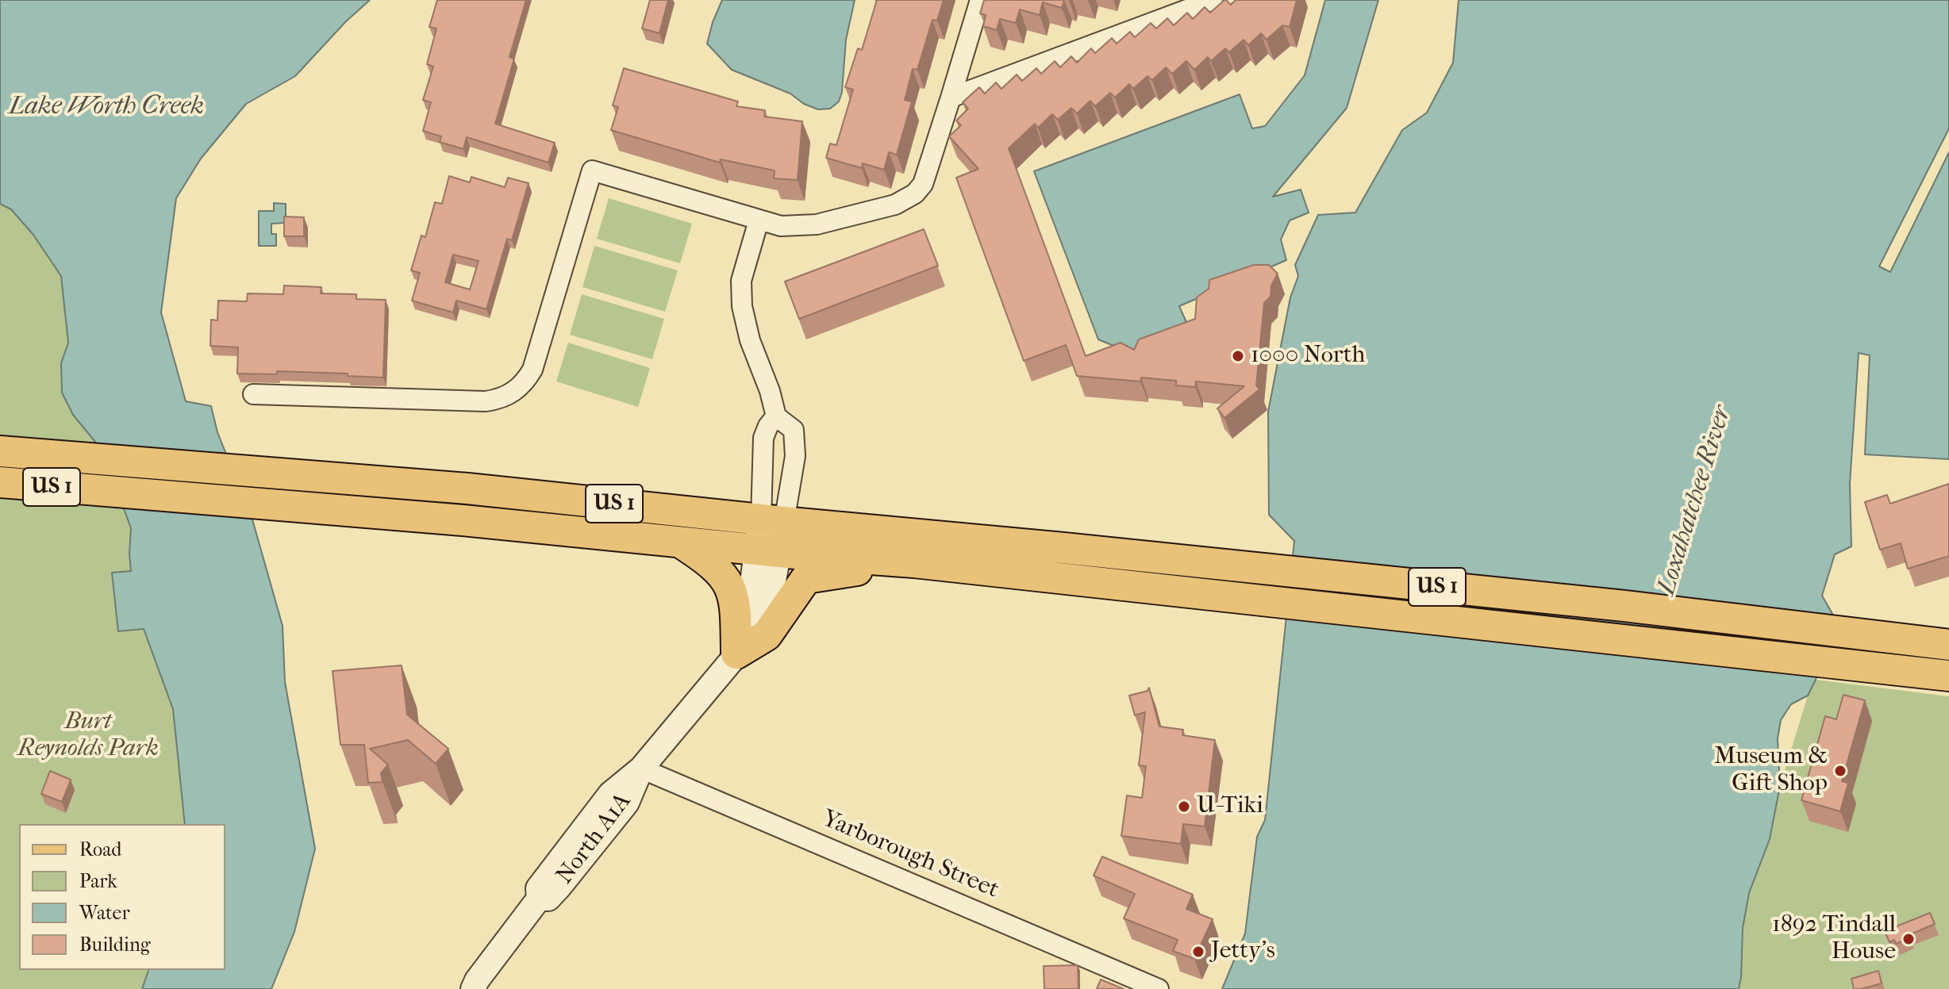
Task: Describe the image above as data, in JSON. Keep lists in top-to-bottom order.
{
  "streets": {
    "main road": ["US 1"],
    "street": ["North A1A", "Yarborough Street"]
  },
  "crossings": [
    ["US 1", "North A1A"],
    ["North A1A", "Yarborough Street"]
  ],
  "water": ["Lake Worth Creek", "Loxahatchee River"],
  "parks": ["Burt Reynolds Park"],
  "places": [
    "1000 North",
    "Museum & Gift Shop",
    "U-Tiki",
    "1892 Tindall House",
    "Jetty's"
  ],
  "legend": [
    "Road",
    "Park",
    "Water",
    "Building"
  ]
}
